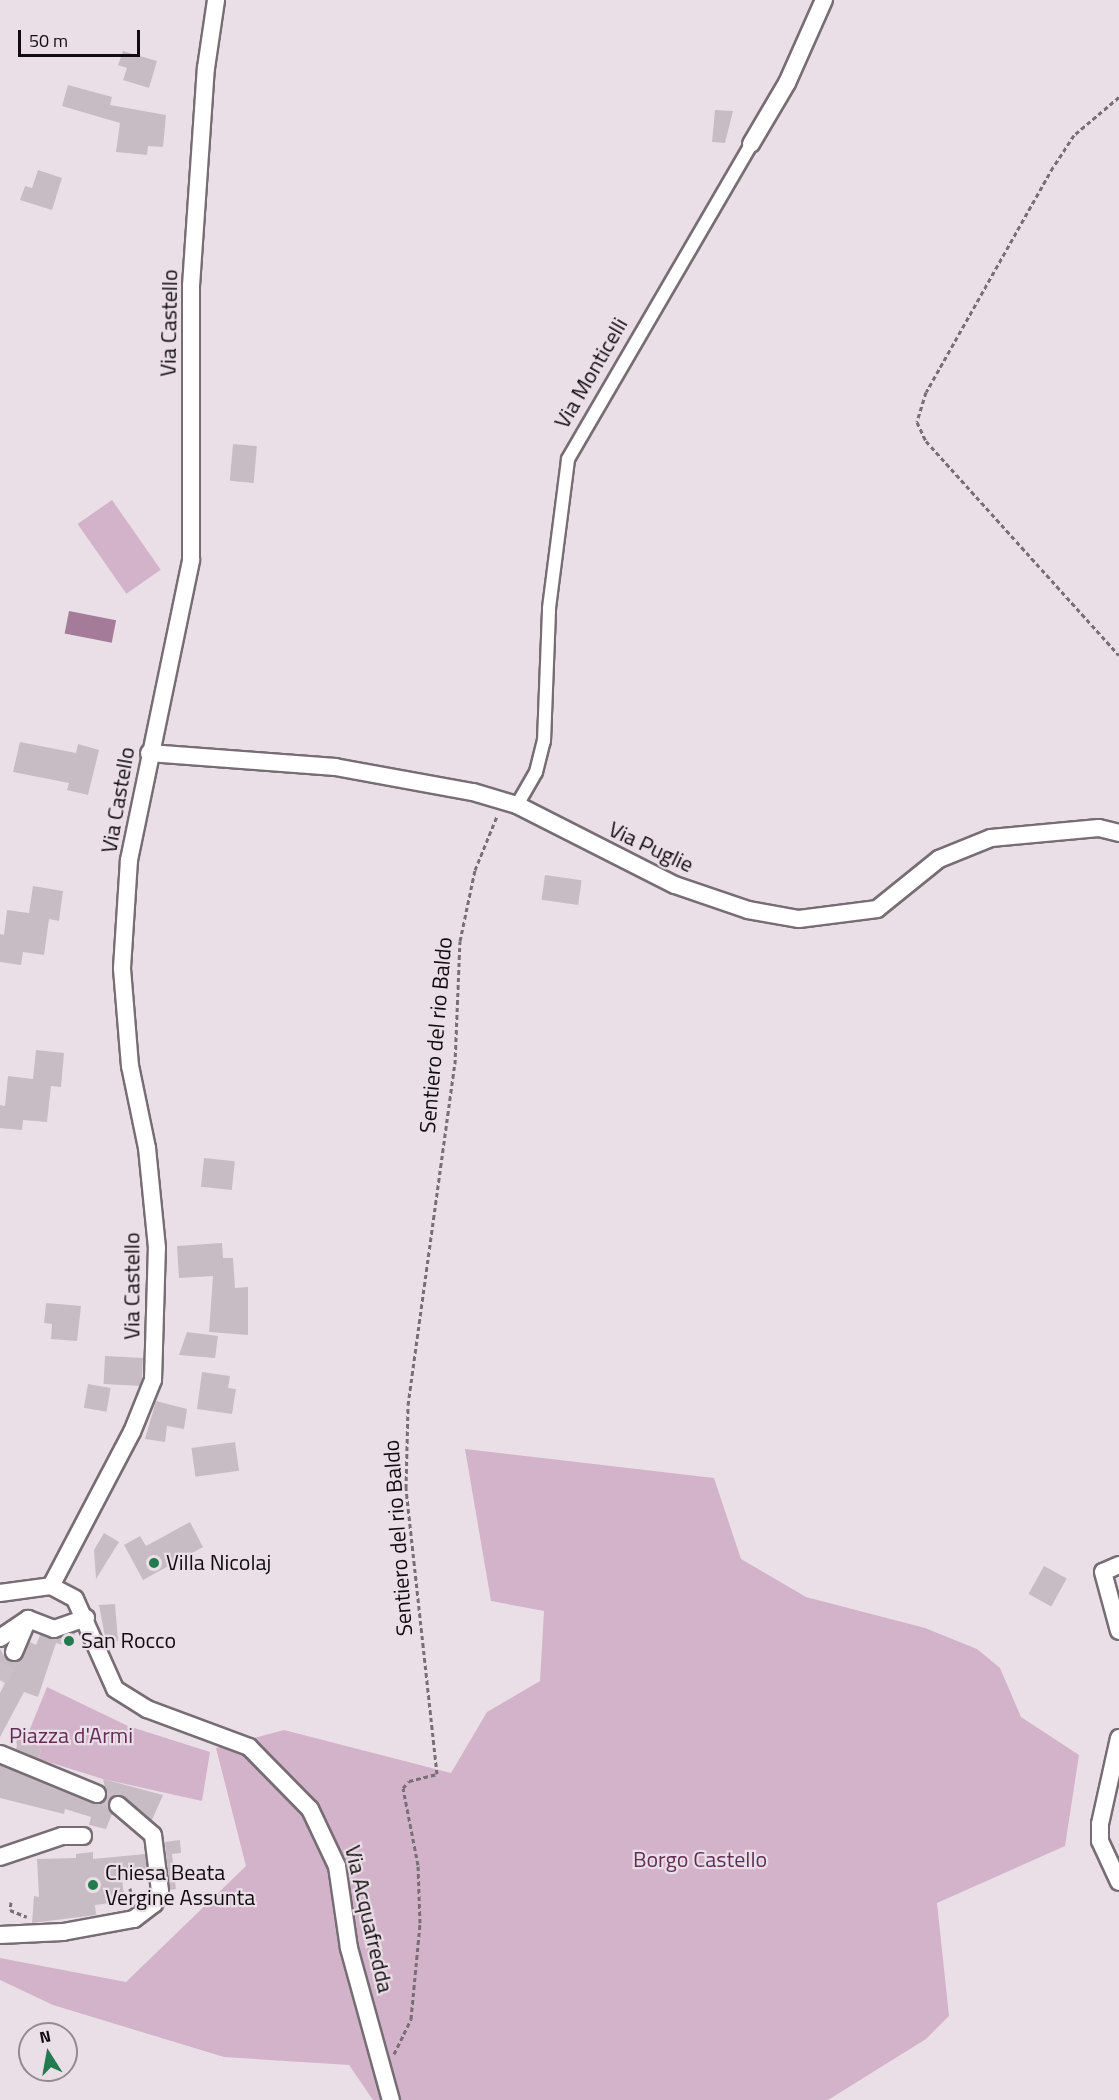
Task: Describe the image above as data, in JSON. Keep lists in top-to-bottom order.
{
  "streets": {
    "street": [
      "Via Castello",
      "Via Monticelli",
      "Via Puglie",
      "Via Acquafredda"
    ],
    "path": ["Sentiero del rio Baldo"]
  },
  "crossings": [
    ["Via Castello", "Via Puglie"],
    ["Via Castello", "Via Acquafredda"],
    ["Via Monticelli", "Via Puglie"],
    ["Via Monticelli", "Sentiero del rio Baldo"],
    ["Via Puglie", "Sentiero del rio Baldo"],
    ["Sentiero del rio Baldo", "Via Acquafredda"]
  ],
  "parks": ["Piazza d'Armi", "Borgo Castello"],
  "places": ["Villa Nicolaj", "San Rocco", "Chiesa Beata Vergine Assunta"],
  "scale_bar": "50 m",
  "north": "top"
}
